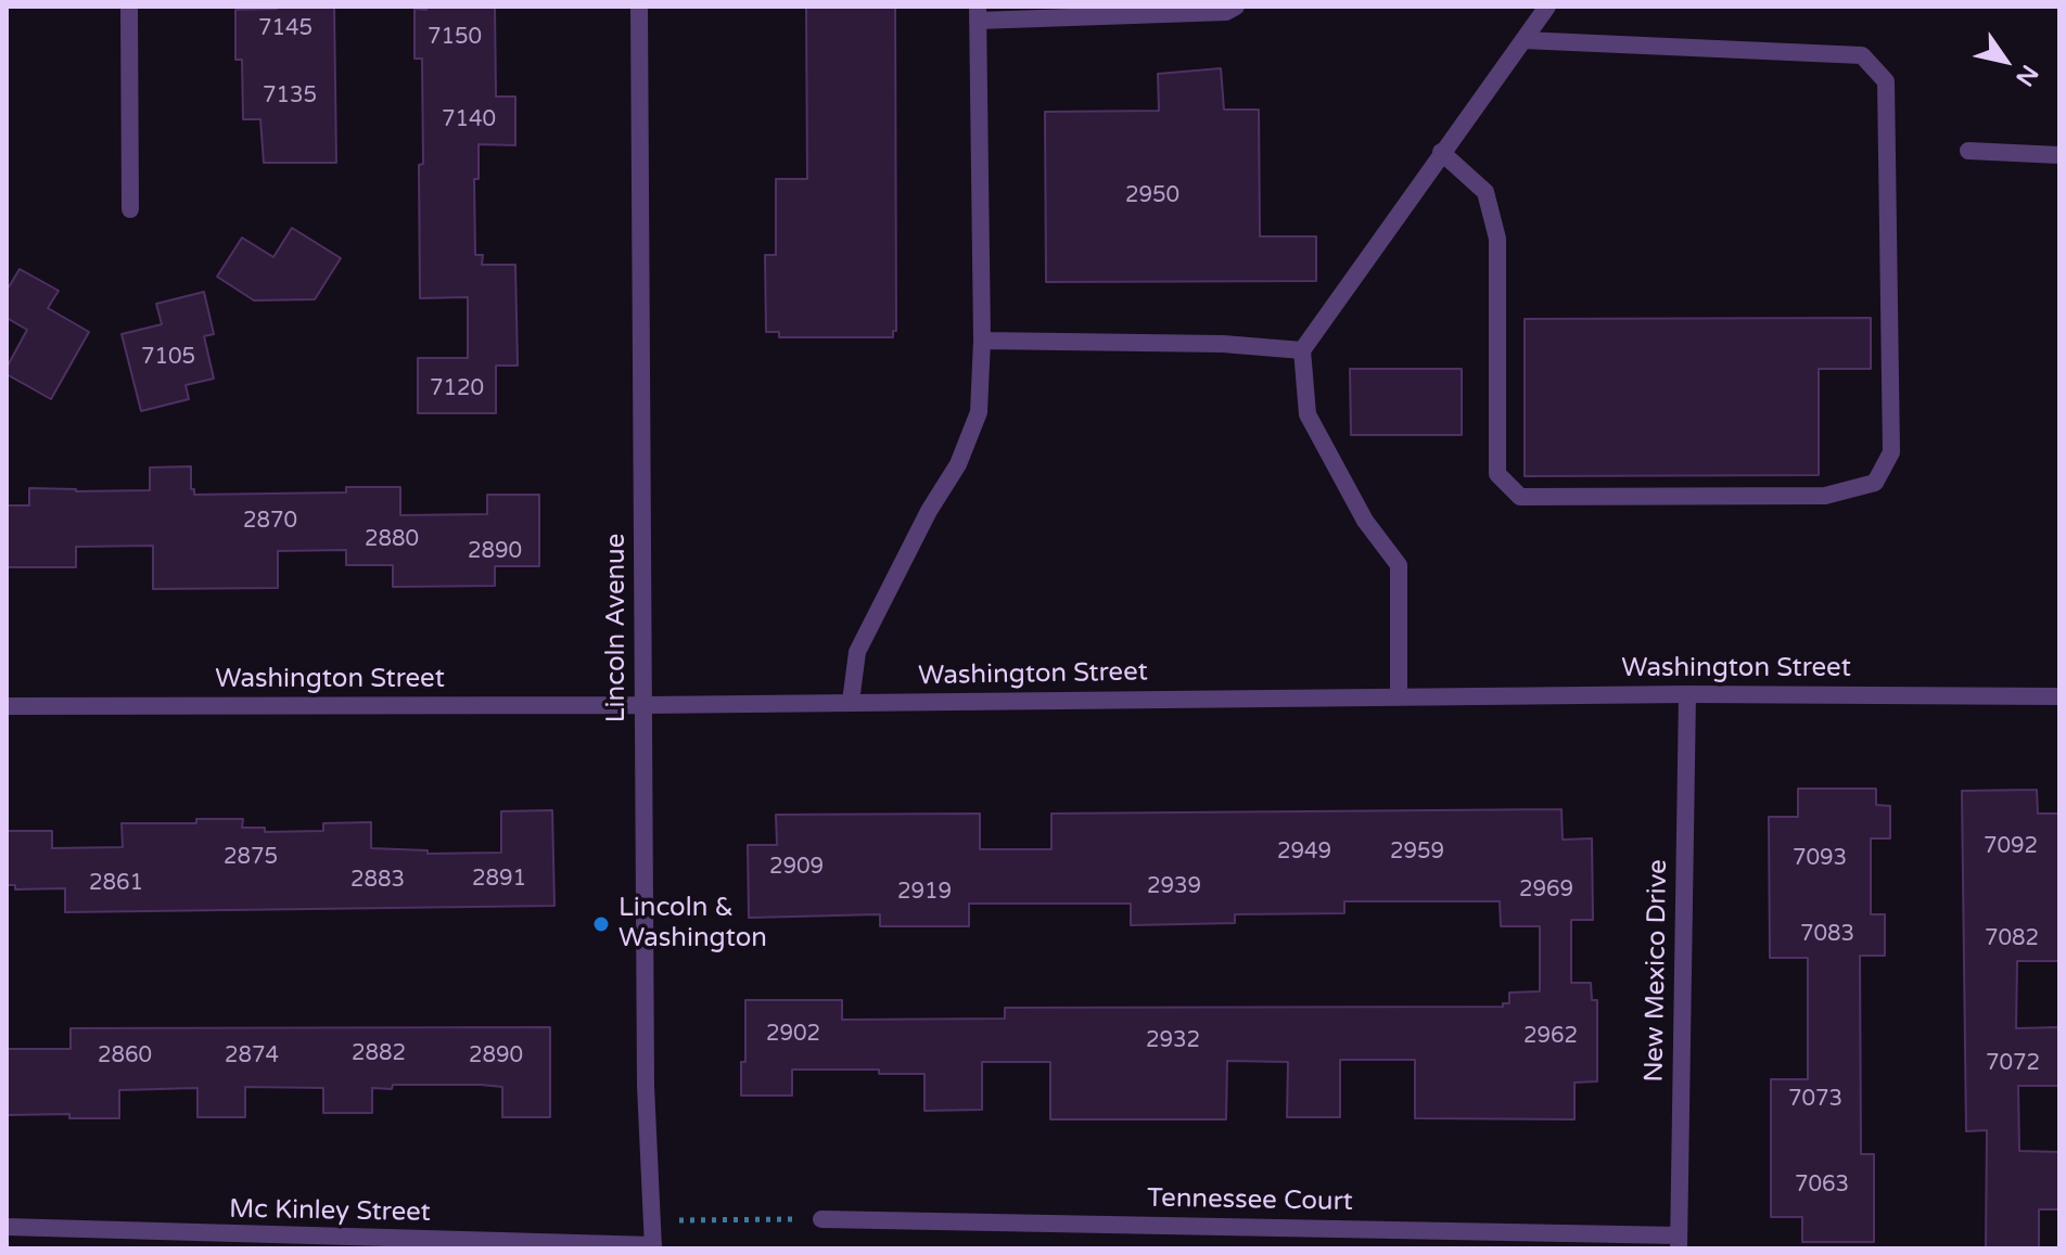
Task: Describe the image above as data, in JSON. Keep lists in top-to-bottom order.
{
  "streets": {
    "street": [
      "Lincoln Avenue",
      "Washington Street",
      "New Mexico Drive",
      "Tennessee Court",
      "Mc Kinley Street"
    ]
  },
  "crossings": [
    ["Lincoln Avenue", "Washington Street"],
    ["Lincoln Avenue", "Mc Kinley Street"],
    ["Washington Street", "New Mexico Drive"],
    ["New Mexico Drive", "Tennessee Court"]
  ],
  "places": ["Lincoln & Washington"],
  "house_numbers": [
    "7145",
    "7150",
    "7135",
    "7140",
    "2950",
    "7105",
    "7120",
    "2870",
    "2880",
    "2890",
    "7092",
    "2949",
    "2959",
    "2875",
    "7093",
    "2909",
    "2891",
    "2883",
    "2861",
    "2939",
    "2969",
    "2919",
    "7083",
    "7082",
    "2902",
    "2962",
    "2932",
    "2882",
    "2860",
    "2874",
    "2890",
    "7072",
    "7073",
    "7063"
  ],
  "north": "bottom right"
}
